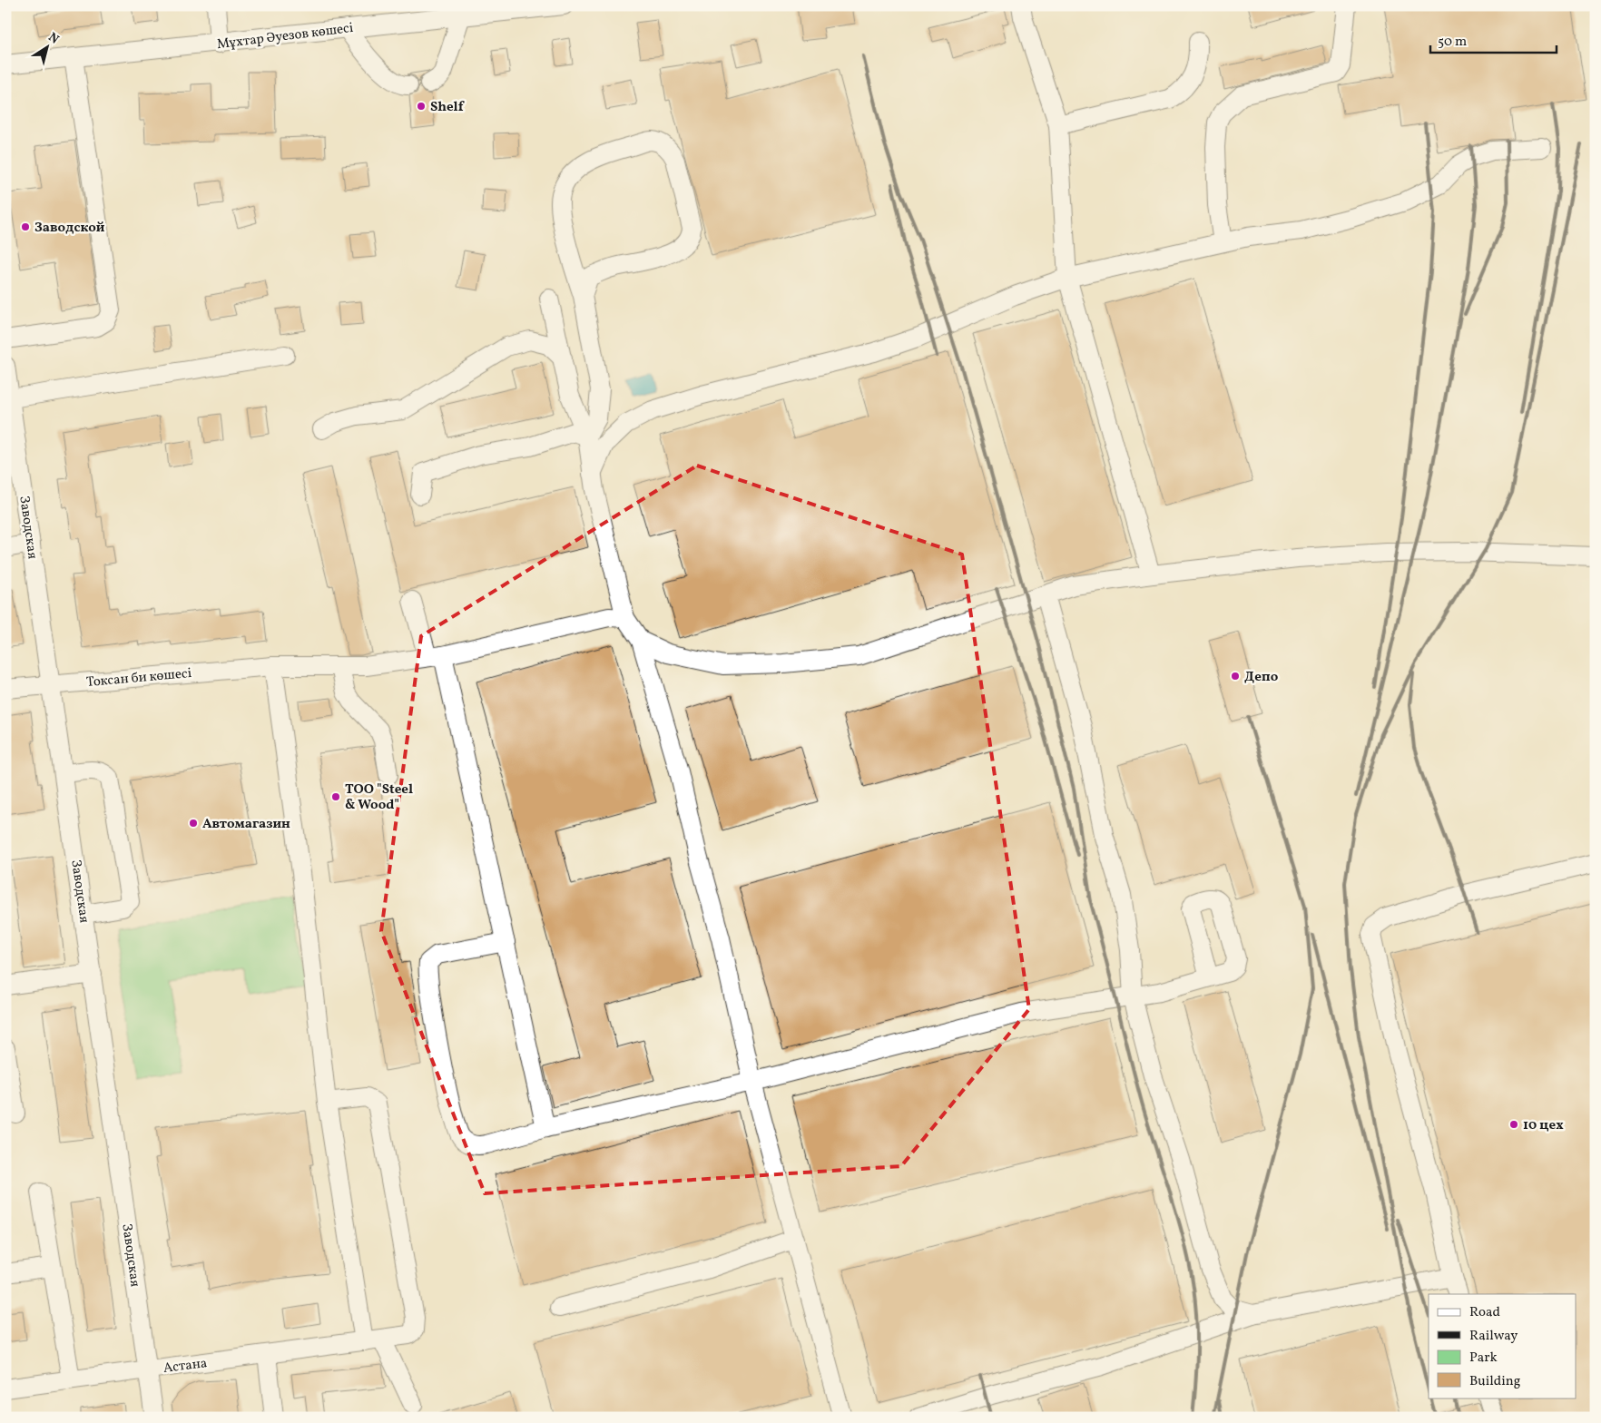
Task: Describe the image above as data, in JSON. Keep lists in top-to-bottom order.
{
  "streets": {
    "street": [
      "Мұхтар Әуезов көшесі",
      "Заводская",
      "Токсан би көшесі",
      "Астана"
    ]
  },
  "crossings": [
    ["Заводская", "Токсан би көшесі"],
    ["Заводская", "Астана"]
  ],
  "places": [
    "Shelf",
    "Заводской",
    "Депо",
    "TOO \"Steel & Wood\"",
    "Автомагазин",
    "10 цех"
  ],
  "legend": [
    "Road",
    "Railway",
    "Park",
    "Building"
  ],
  "scale_bar": "50 m",
  "north": "top right"
}
